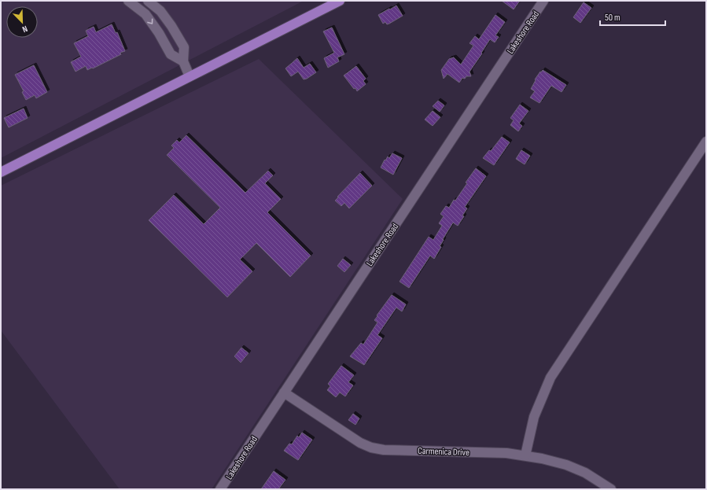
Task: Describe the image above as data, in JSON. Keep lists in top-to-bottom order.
{
  "streets": {
    "street": ["Lakeshore Road", "Carmenica Drive"]
  },
  "crossings": [
    ["Lakeshore Road", "Carmenica Drive"]
  ],
  "scale_bar": "50 m",
  "north": "bottom right"
}
